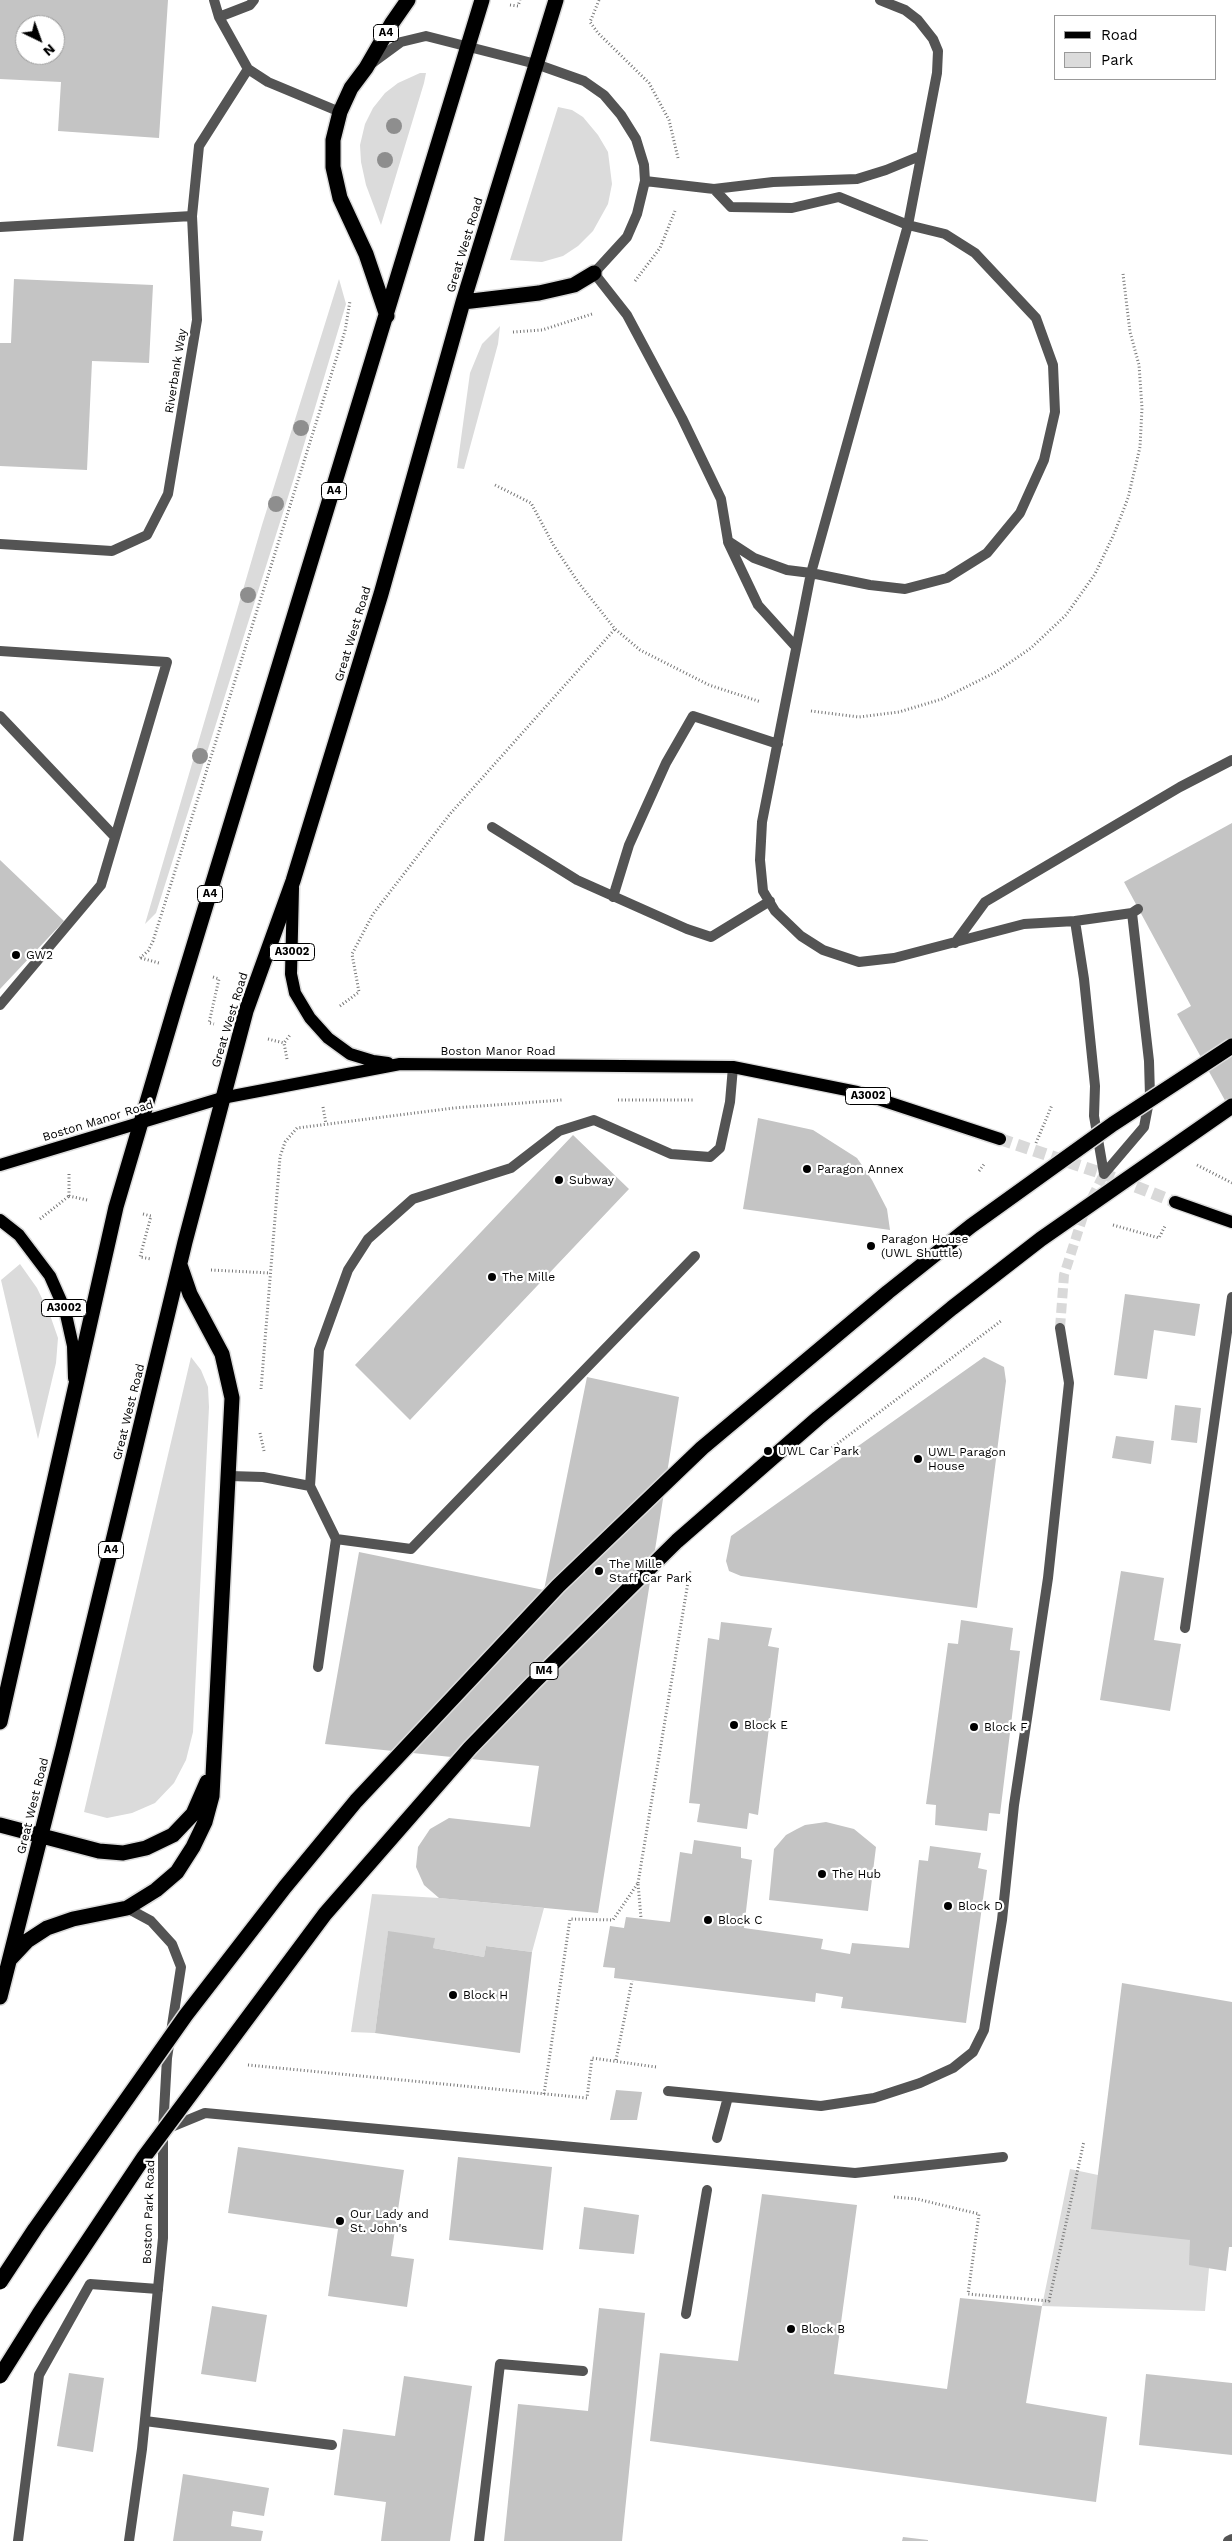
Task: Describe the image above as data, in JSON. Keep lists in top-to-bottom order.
{
  "streets": {
    "highway": ["A4", "Great West Road", "M4"],
    "main road": ["A3002", "Boston Manor Road"],
    "street": ["Riverbank Way", "Boston Park Road"]
  },
  "crossings": [
    ["A4", "A3002"],
    ["A4", "Boston Manor Road"],
    ["Great West Road", "A3002"],
    ["Great West Road", "Boston Manor Road"],
    ["A3002", "Boston Manor Road"]
  ],
  "places": [
    "GW2",
    "Paragon Annex",
    "Subway",
    "Paragon House (UWL Shuttle)",
    "The Mille",
    "UWL Car Park",
    "UWL Paragon House",
    "The Mille Staff Car Park",
    "Block E",
    "Block F",
    "The Hub",
    "Block D",
    "Block C",
    "Block H",
    "Our Lady and St. John's",
    "Block B"
  ],
  "legend": ["Road", "Park"],
  "north": "bottom right"
}
